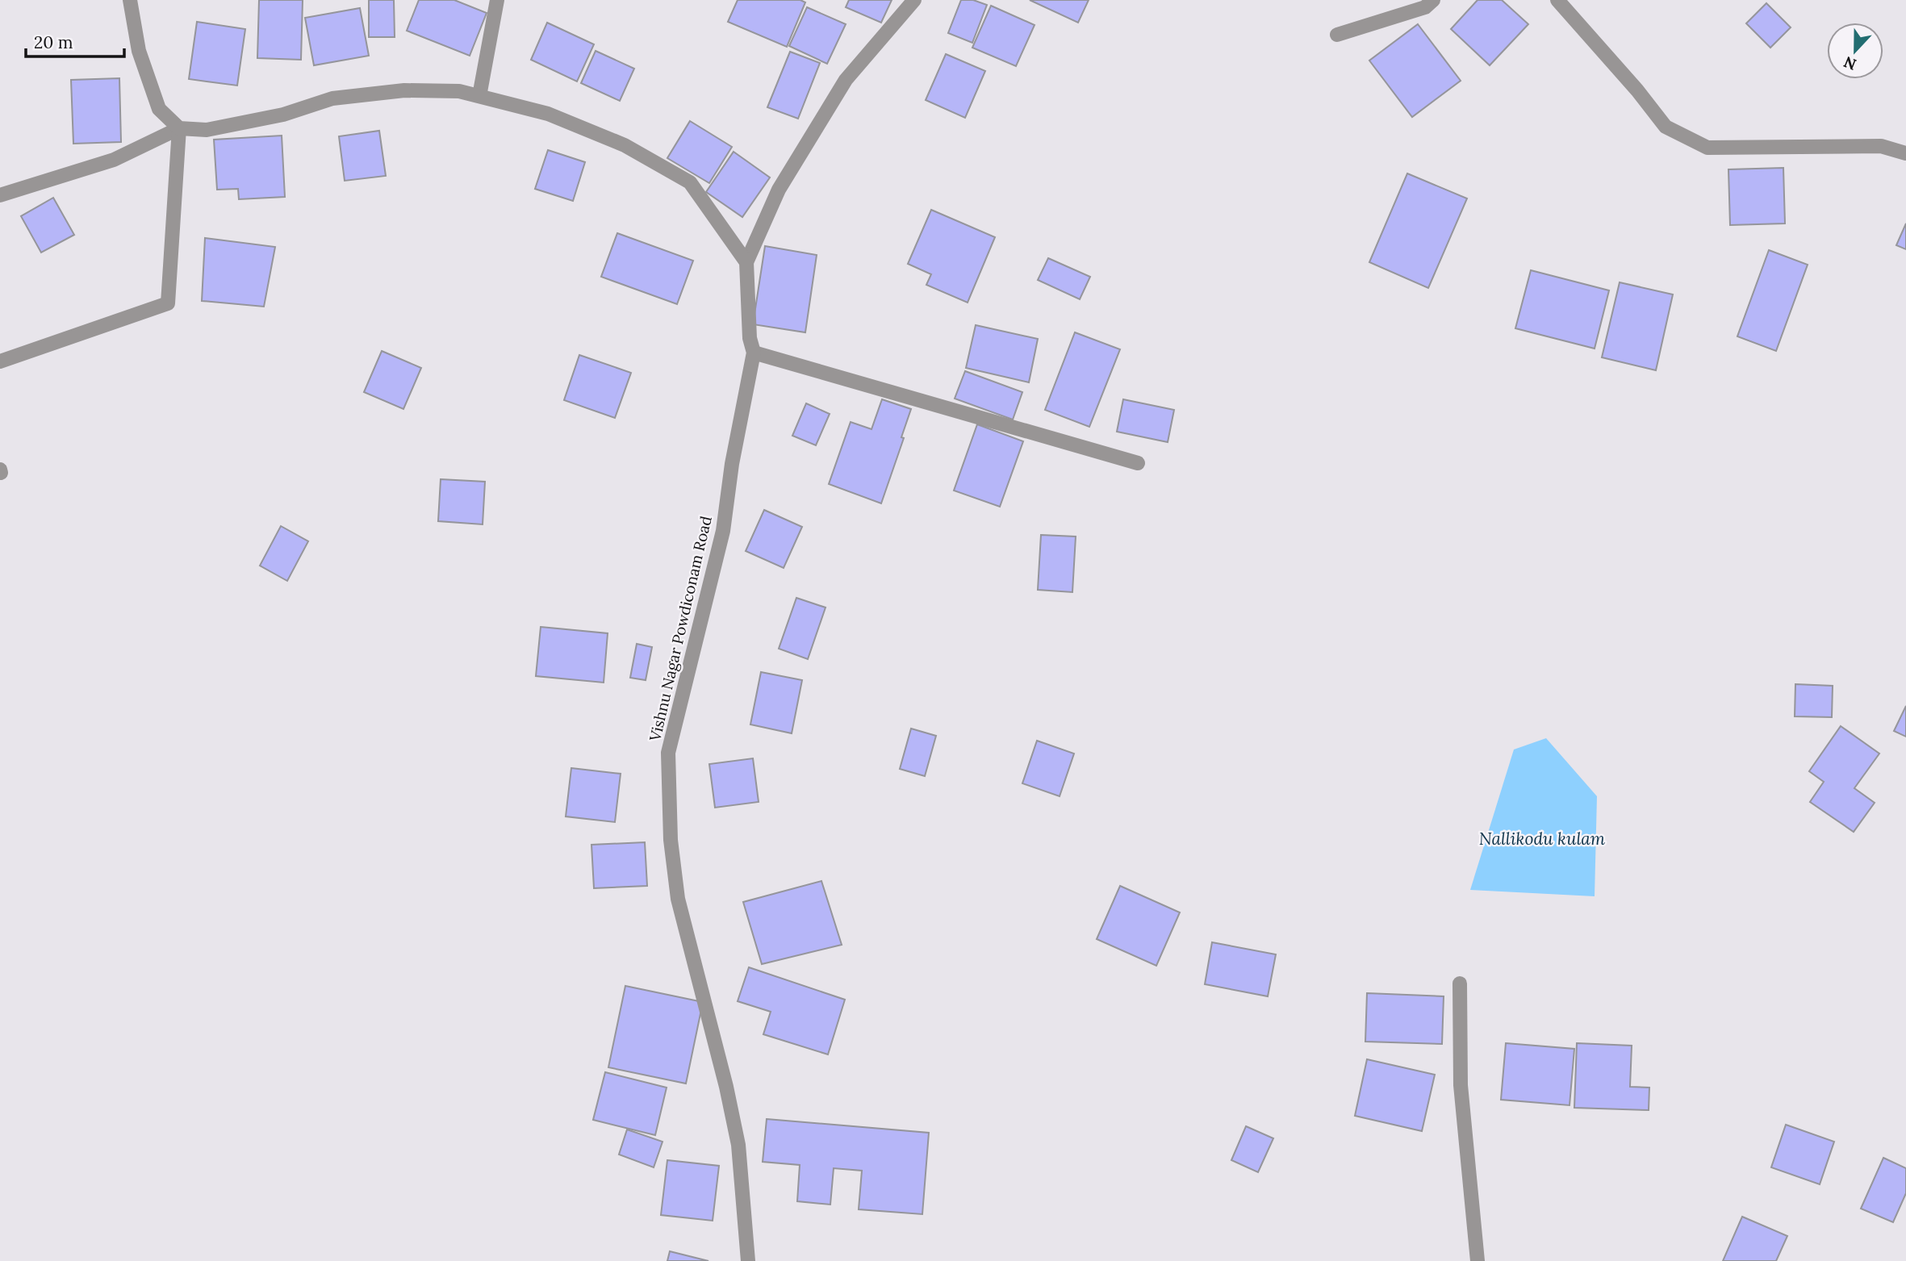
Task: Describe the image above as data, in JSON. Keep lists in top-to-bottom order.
{
  "streets": {
    "street": ["Vishnu Nagar Powdiconam Road"]
  },
  "water": ["Nallikodu kulam"],
  "scale_bar": "20 m",
  "north": "bottom"
}
